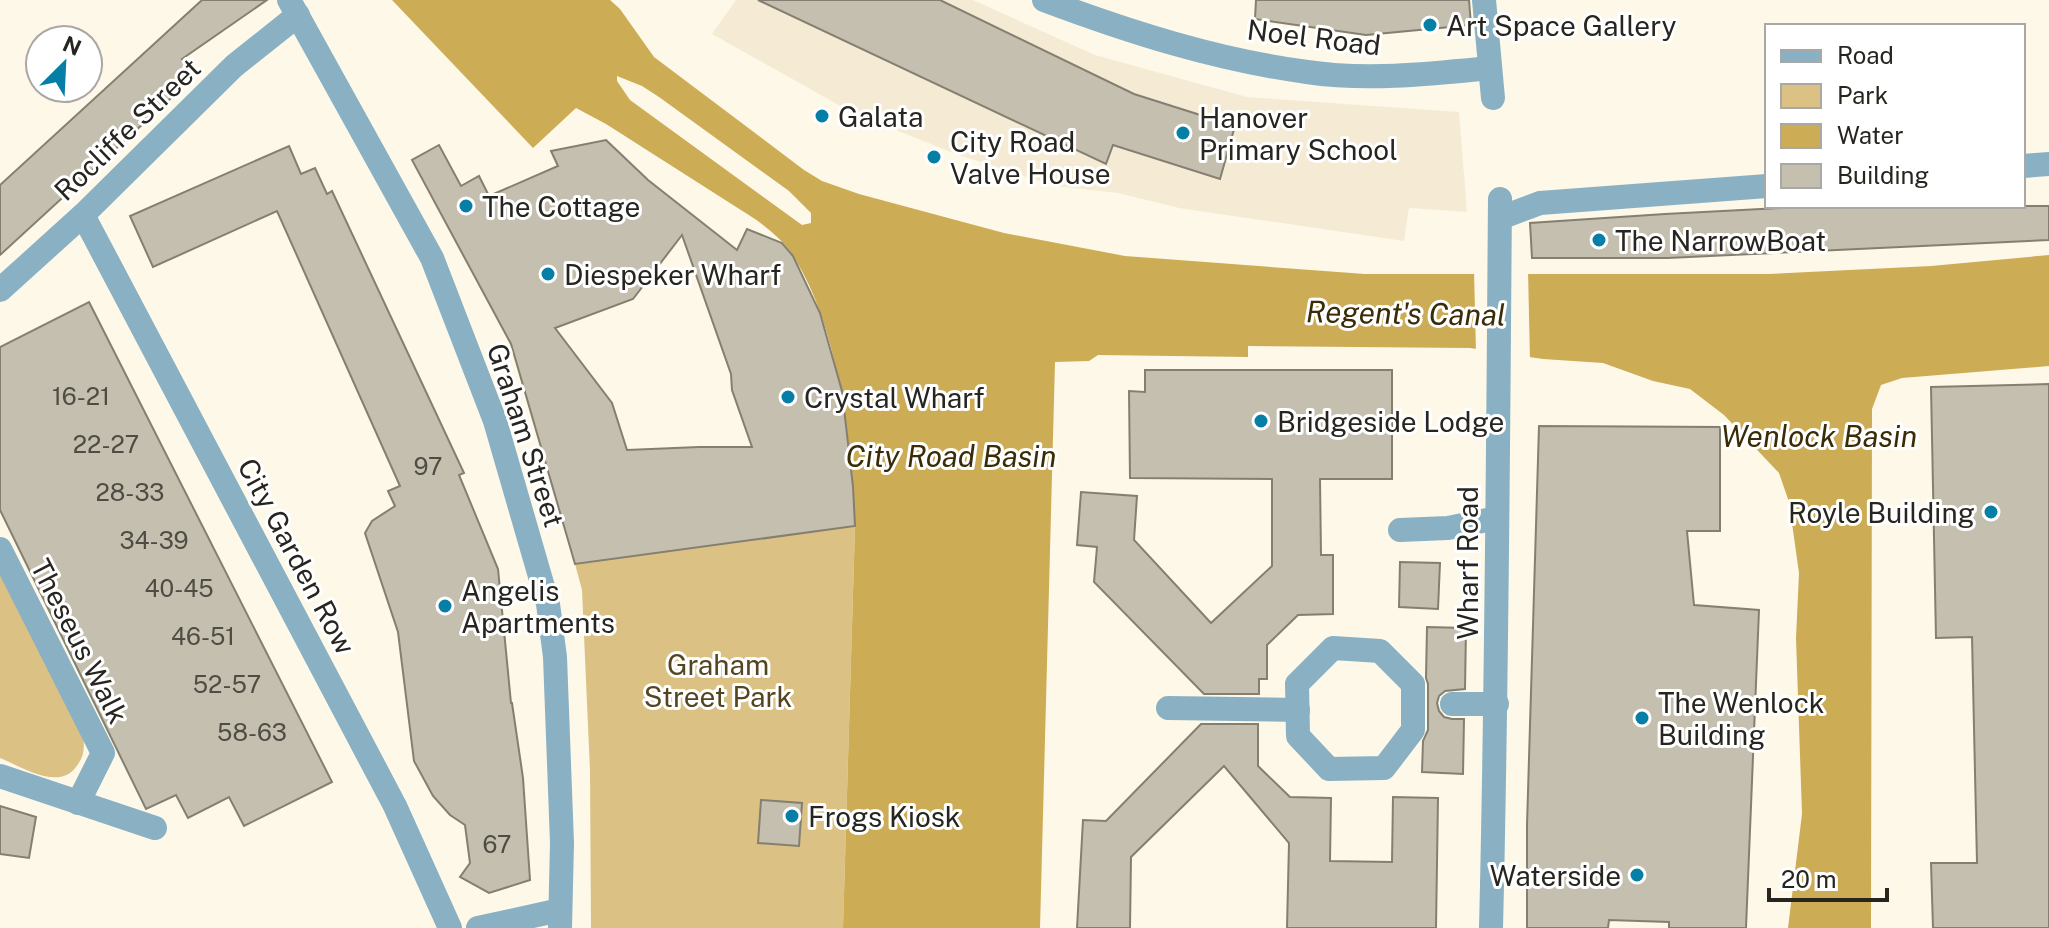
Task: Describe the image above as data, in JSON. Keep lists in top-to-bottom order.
{
  "streets": {
    "street": [
      "Noel Road",
      "Rocliffe Street",
      "Graham Street",
      "City Garden Row",
      "Wharf Road",
      "Theseus Walk"
    ]
  },
  "crossings": [
    ["Rocliffe Street", "Graham Street"],
    ["Rocliffe Street", "City Garden Row"]
  ],
  "water": ["Regent's Canal", "Wenlock Basin", "City Road Basin"],
  "parks": ["Graham Street Park"],
  "places": [
    "Art Space Gallery",
    "Galata",
    "Hanover Primary School",
    "City Road Valve House",
    "The Cottage",
    "The NarrowBoat",
    "Diespeker Wharf",
    "Crystal Wharf",
    "Bridgeside Lodge",
    "Royle Building",
    "Angelis Apartments",
    "The Wenlock Building",
    "Frogs Kiosk",
    "Waterside"
  ],
  "house_numbers": [
    "16-21",
    "22-27",
    "97",
    "28-33",
    "34-39",
    "40-45",
    "46-51",
    "52-57",
    "58-63",
    "67"
  ],
  "legend": [
    "Road",
    "Park",
    "Water",
    "Building"
  ],
  "scale_bar": "20 m",
  "north": "top right"
}
